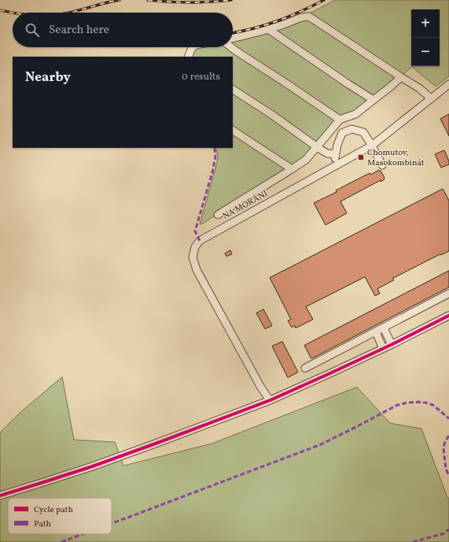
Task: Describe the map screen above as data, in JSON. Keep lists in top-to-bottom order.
{
  "streets": {
    "street": ["NA MORÁNI"]
  },
  "places": {
    "transit": ["Chomutov, Masokombinát"]
  },
  "legend": ["Cycle path", "Path"],
  "page": {
    "map_buttons": ["+", "−"],
    "search": "Search here",
    "heading": ["Nearby", "0 results"]
  }
}
